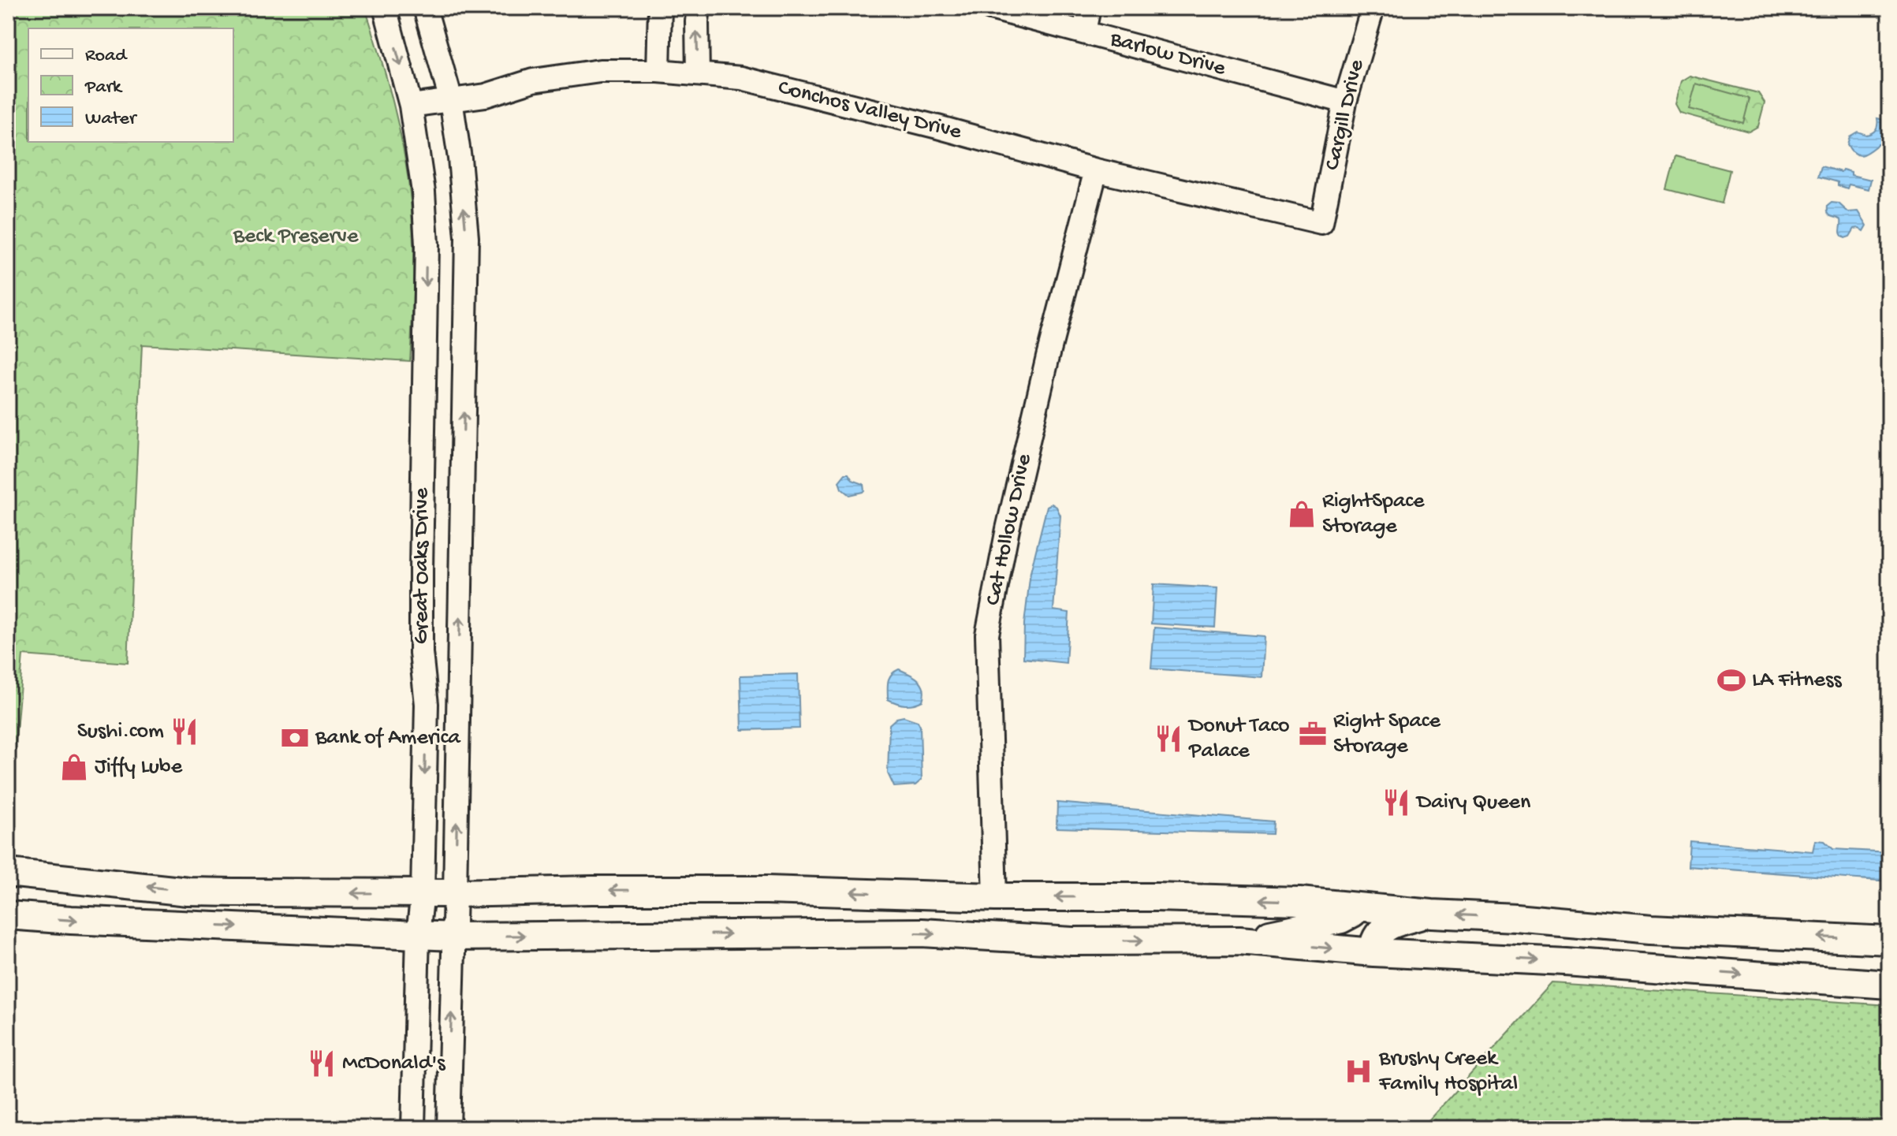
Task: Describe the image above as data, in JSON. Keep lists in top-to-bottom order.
{
  "streets": {
    "street": [
      "Barlow Drive",
      "Conchos Valley Drive",
      "Cargill Drive",
      "Cat Hollow Drive",
      "Great Oaks Drive"
    ]
  },
  "crossings": [
    ["Barlow Drive", "Cargill Drive"],
    ["Conchos Valley Drive", "Cargill Drive"],
    ["Conchos Valley Drive", "Cat Hollow Drive"],
    ["Conchos Valley Drive", "Great Oaks Drive"]
  ],
  "parks": ["Beck Preserve"],
  "places": {
    "shop": ["RightSpace Storage", "Jiffy Lube"],
    "sports": ["LA Fitness"],
    "restaurant": [
      "Sushi.com",
      "Donut Taco Palace",
      "Dairy Queen",
      "McDonald's"
    ],
    "office": ["Right Space Storage"],
    "bank": ["Bank of America"],
    "hospital": ["Brushy Creek Family Hospital"]
  },
  "legend": ["Road", "Park", "Water"]
}
